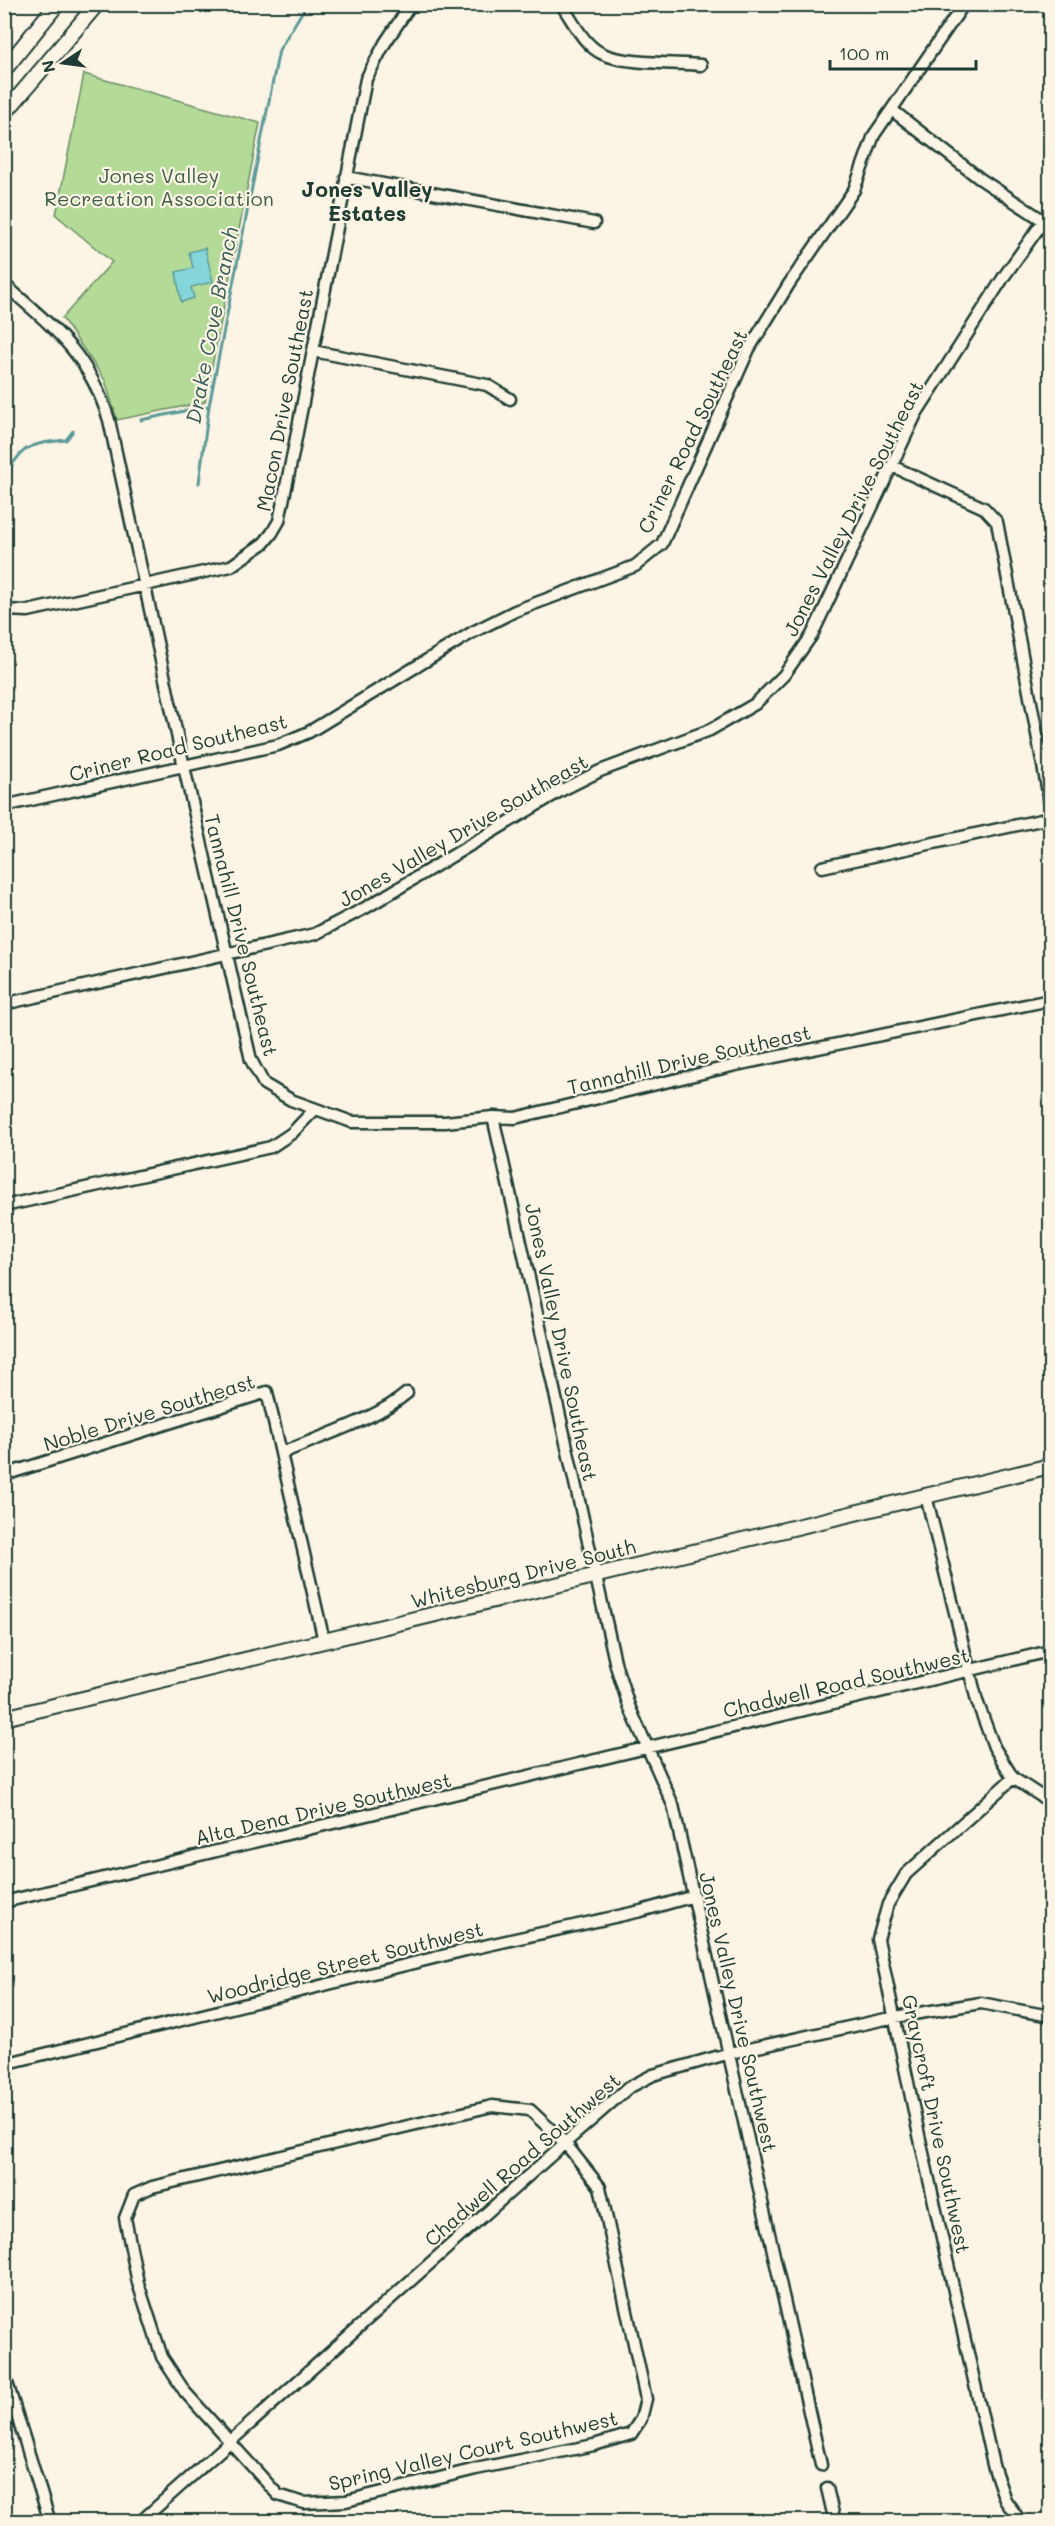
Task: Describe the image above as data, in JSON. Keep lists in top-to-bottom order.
{
  "streets": {
    "main road": ["Whitesburg Drive South"],
    "street": [
      "Macon Drive Southeast",
      "Criner Road Southeast",
      "Jones Valley Drive Southeast",
      "Tannahill Drive Southeast",
      "Noble Drive Southeast",
      "Chadwell Road Southwest",
      "Alta Dena Drive Southwest",
      "Woodridge Street Southwest",
      "Jones Valley Drive Southwest",
      "Graycroft Drive Southwest",
      "Spring Valley Court Southwest"
    ]
  },
  "crossings": [
    ["Macon Drive Southeast", "Tannahill Drive Southeast"],
    ["Criner Road Southeast", "Tannahill Drive Southeast"],
    ["Jones Valley Drive Southeast", "Tannahill Drive Southeast"],
    ["Jones Valley Drive Southeast", "Whitesburg Drive South"],
    ["Jones Valley Drive Southeast", "Jones Valley Drive Southwest"],
    ["Noble Drive Southeast", "Whitesburg Drive South"],
    ["Whitesburg Drive South", "Jones Valley Drive Southwest"],
    ["Chadwell Road Southwest", "Alta Dena Drive Southwest"],
    ["Chadwell Road Southwest", "Jones Valley Drive Southwest"],
    ["Chadwell Road Southwest", "Graycroft Drive Southwest"],
    ["Chadwell Road Southwest", "Spring Valley Court Southwest"],
    ["Alta Dena Drive Southwest", "Jones Valley Drive Southwest"],
    ["Woodridge Street Southwest", "Jones Valley Drive Southwest"]
  ],
  "districts": ["Jones Valley Estates"],
  "water": ["Drake Cove Branch"],
  "parks": ["Jones Valley Recreation Association"],
  "scale_bar": "100 m",
  "north": "left"
}
